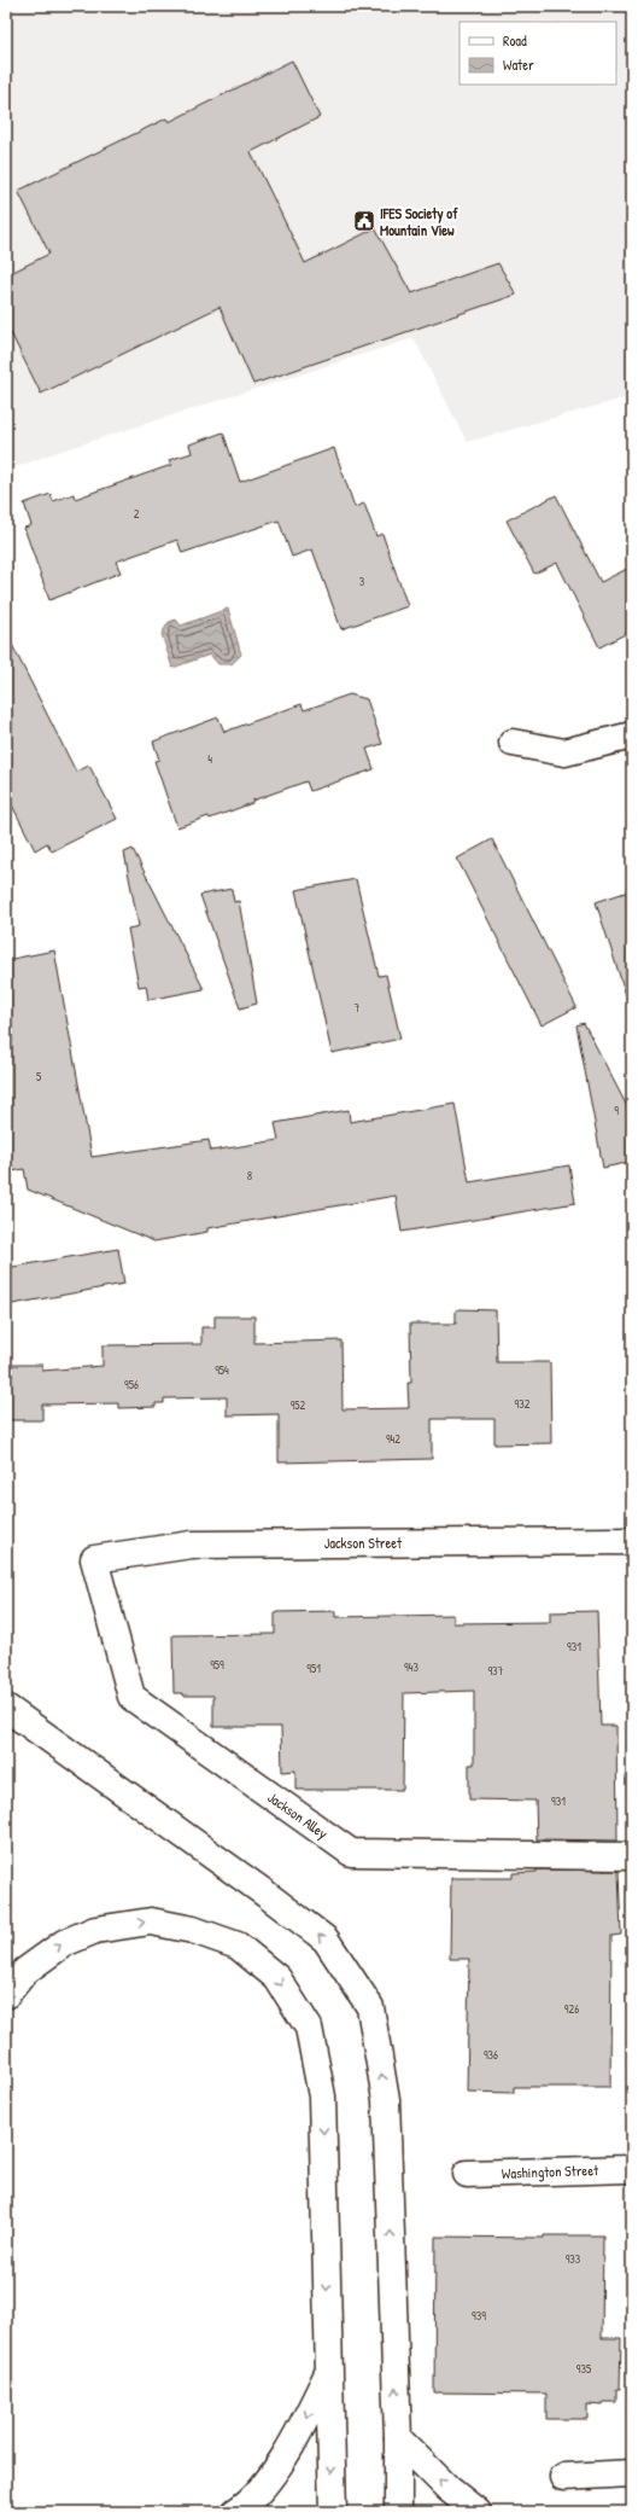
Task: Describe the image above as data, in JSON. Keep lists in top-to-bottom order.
{
  "streets": {
    "main road": ["Jackson Street", "Jackson Alley", "Washington Street"]
  },
  "crossings": [
    ["Jackson Street", "Jackson Alley"]
  ],
  "places": {
    "public building": ["IFES Society of Mountain View"]
  },
  "house_numbers": [
    "2",
    "3",
    "4",
    "7",
    "5",
    "9",
    "8",
    "954",
    "956",
    "932",
    "952",
    "942",
    "931",
    "959",
    "943",
    "951",
    "937",
    "931",
    "926",
    "936",
    "933",
    "939",
    "935"
  ],
  "legend": ["Road", "Water"]
}
